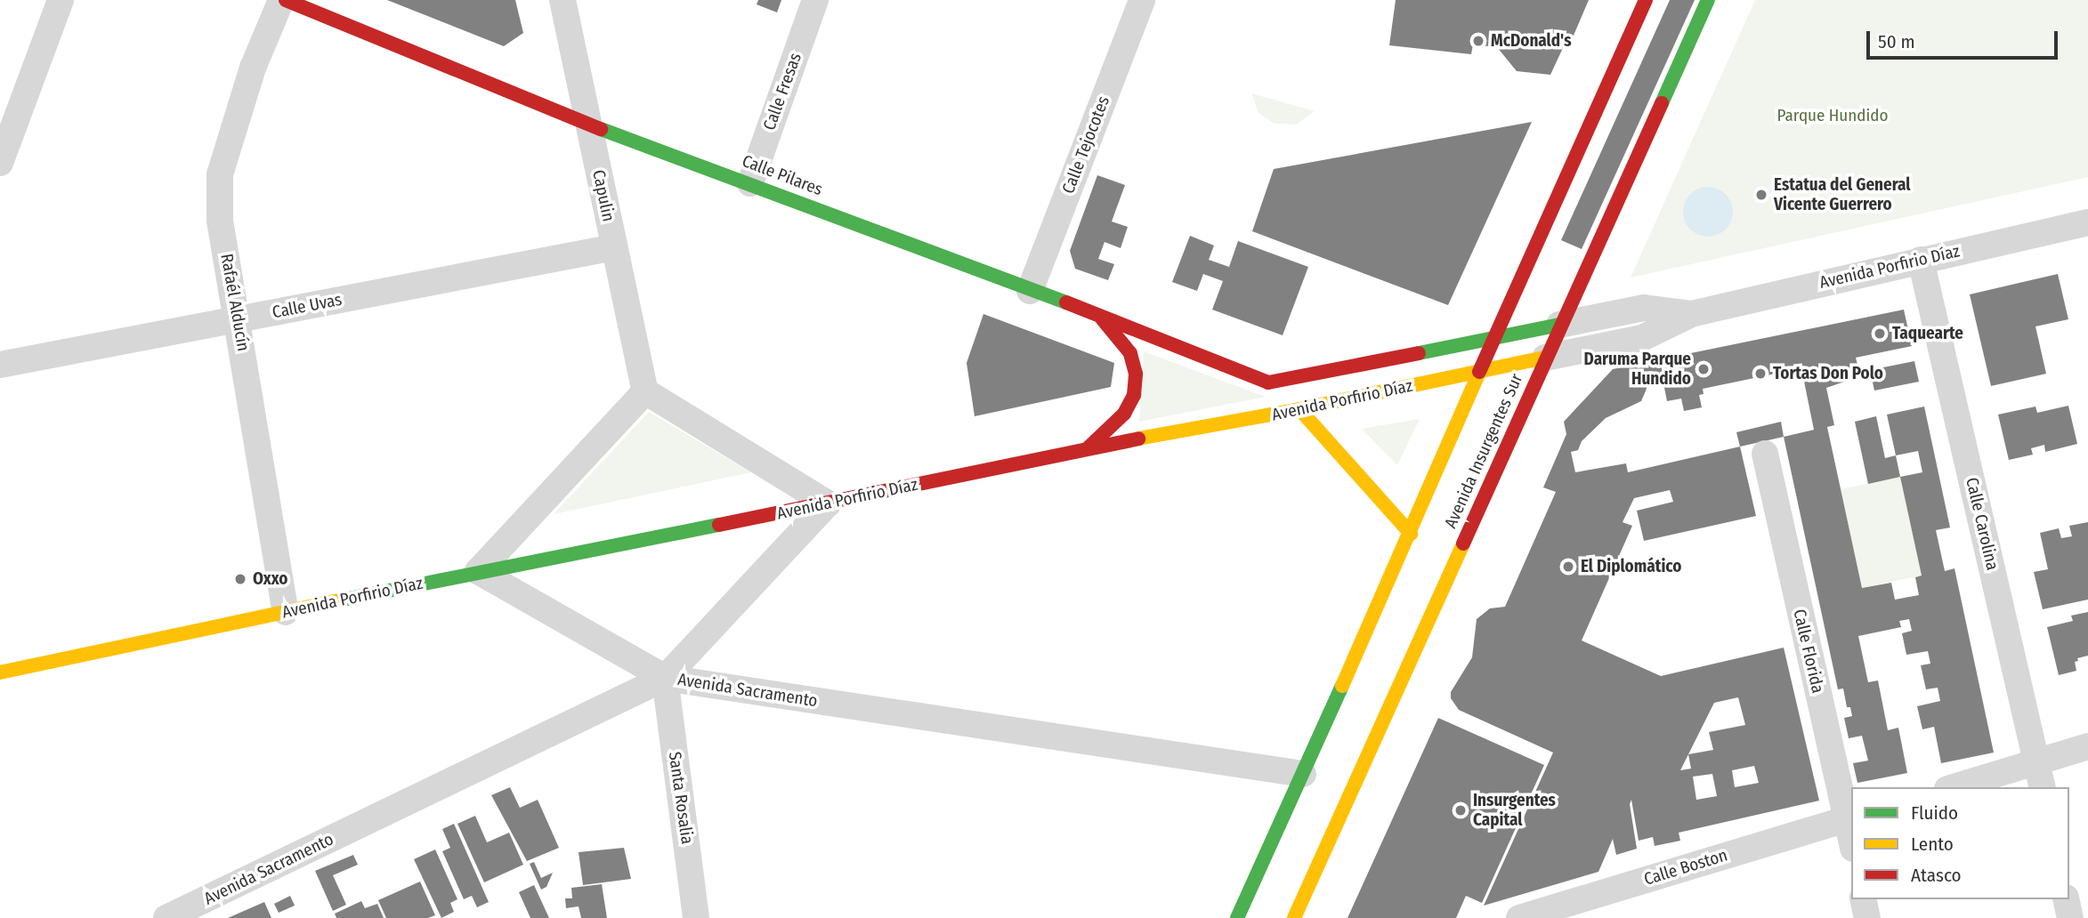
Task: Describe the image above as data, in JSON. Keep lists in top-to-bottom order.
{
  "streets": {
    "street": [
      "Calle Fresas",
      "Calle Tejocotes",
      "Calle Pilares",
      "Capulin",
      "Avenida Porfirio Díaz",
      "Rafaél Alducín",
      "Calle Uvas",
      "Avenida Insurgentes Sur",
      "Calle Carolina",
      "Calle Florida",
      "Avenida Sacramento",
      "Santa Rosalia",
      "Calle Boston"
    ]
  },
  "crossings": [
    ["Calle Fresas", "Calle Pilares"],
    ["Calle Tejocotes", "Calle Pilares"],
    ["Calle Pilares", "Capulin"],
    ["Calle Pilares", "Avenida Porfirio Díaz"],
    ["Calle Pilares", "Rafaél Alducín"],
    ["Capulin", "Calle Uvas"],
    ["Avenida Porfirio Díaz", "Rafaél Alducín"],
    ["Avenida Porfirio Díaz", "Avenida Insurgentes Sur"],
    ["Avenida Porfirio Díaz", "Calle Carolina"],
    ["Rafaél Alducín", "Calle Uvas"],
    ["Avenida Insurgentes Sur", "Avenida Sacramento"],
    ["Calle Florida", "Calle Boston"],
    ["Avenida Sacramento", "Santa Rosalia"]
  ],
  "parks": ["Parque Hundido"],
  "places": [
    "McDonald's",
    "Estatua del General Vicente Guerrero",
    "Taquearte",
    "Daruma Parque Hundido",
    "Tortas Don Polo",
    "El Diplomático",
    "Oxxo",
    "Insurgentes Capital"
  ],
  "legend": ["Fluido", "Lento", "Atasco"],
  "scale_bar": "50 m"
}
